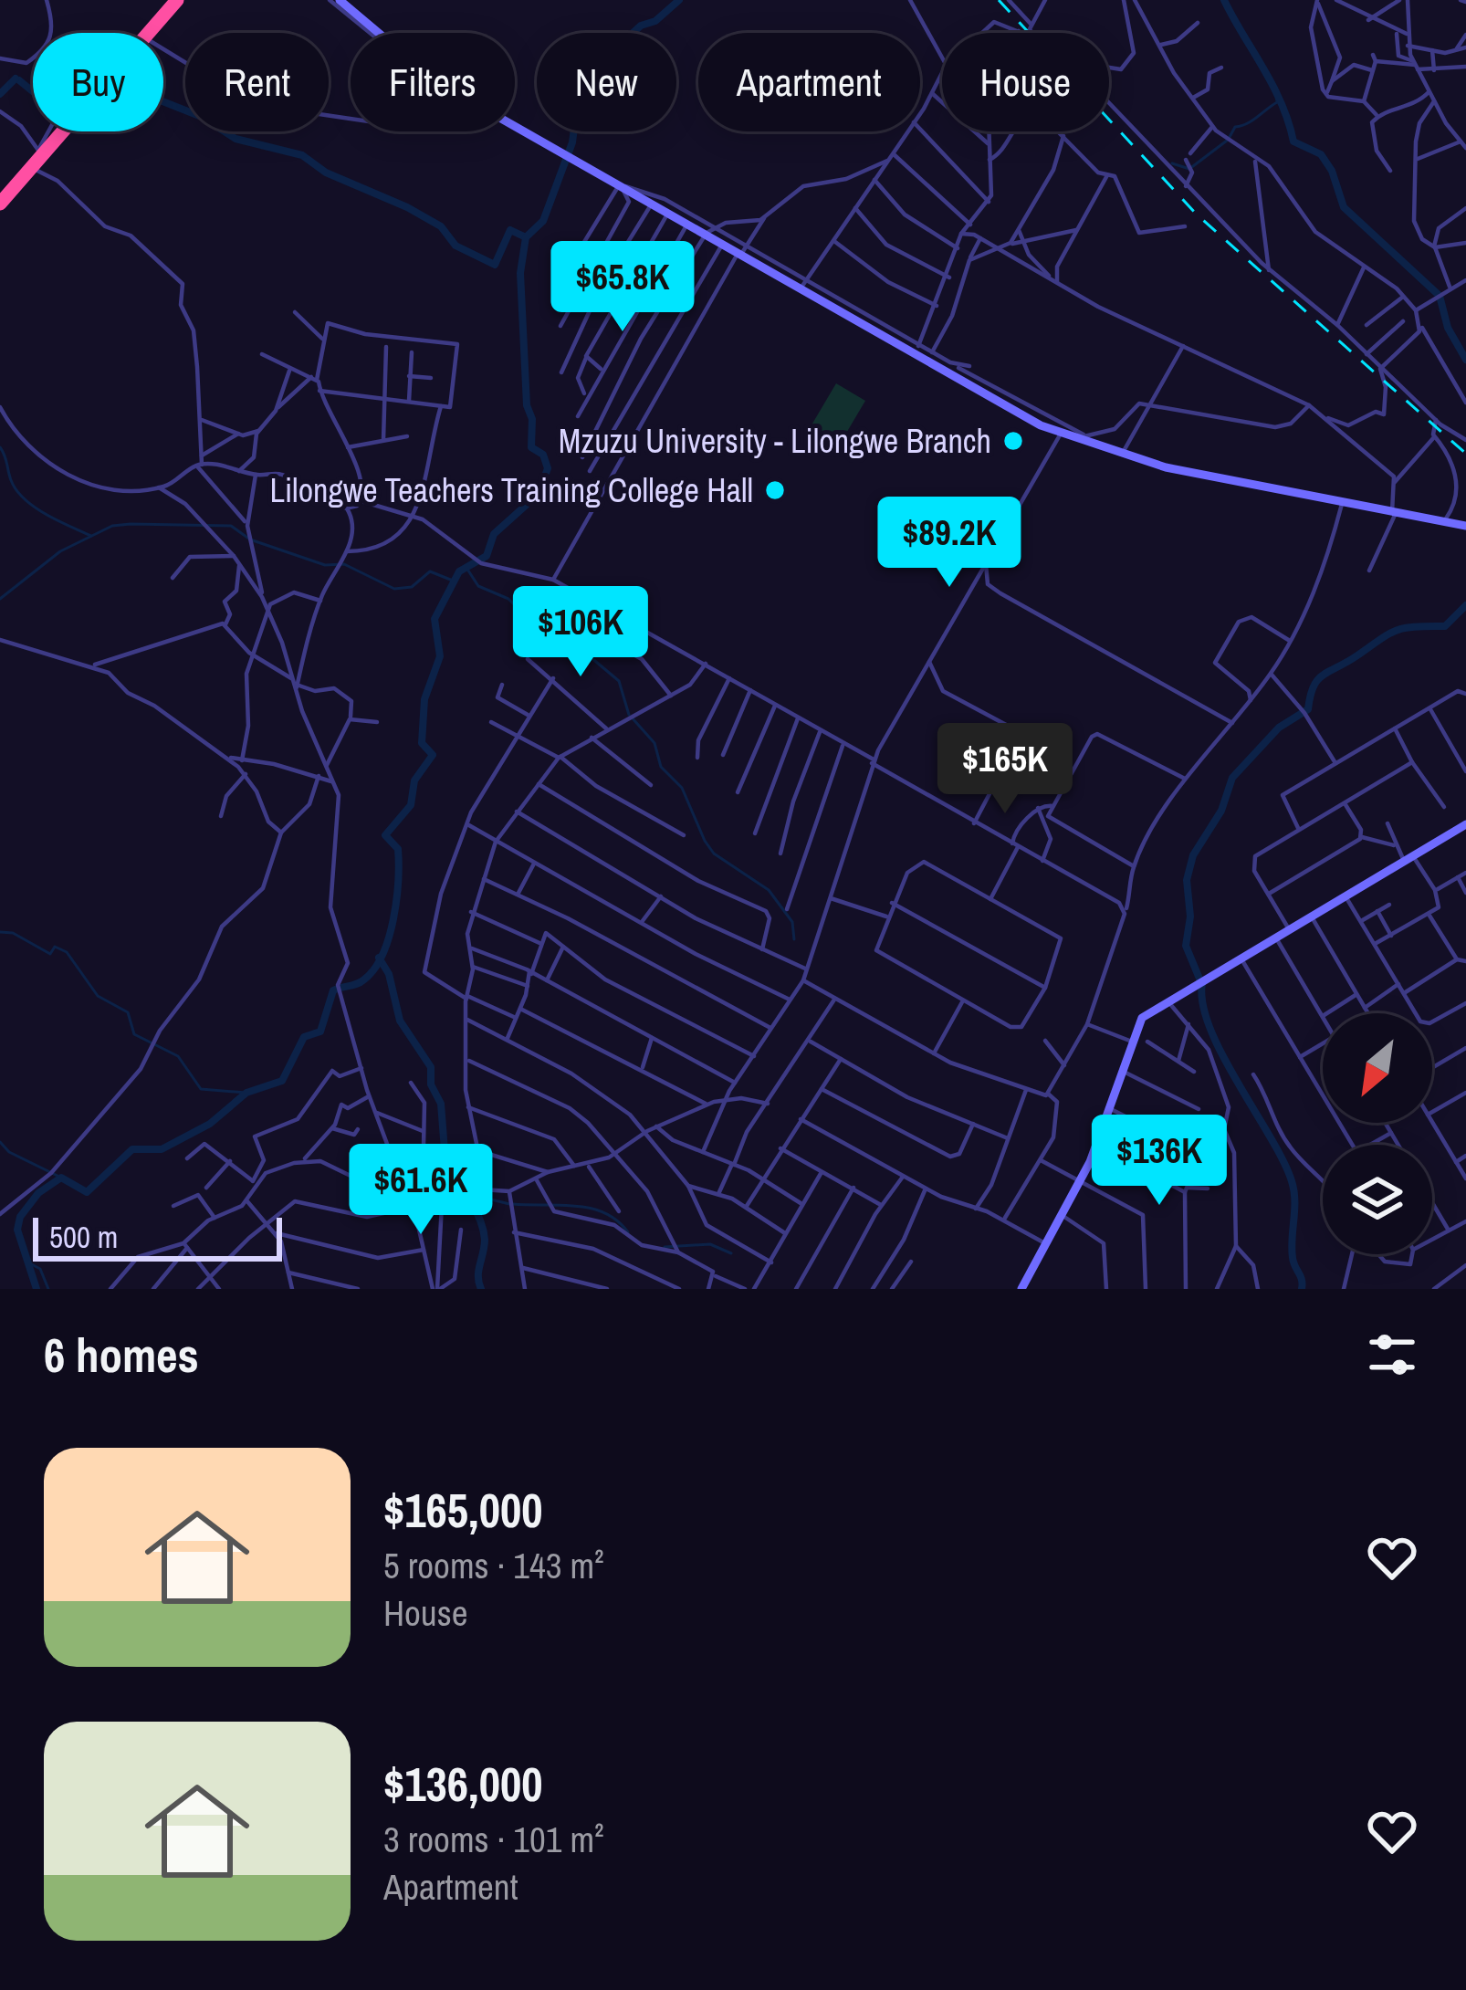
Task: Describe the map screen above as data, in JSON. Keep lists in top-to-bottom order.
{
  "places": ["Mzuzu University - Lilongwe Branch", "Lilongwe Teachers Training College Hall"],
  "scale_bar": "500 m",
  "north": "bottom left",
  "page": {
    "chip": [
      "Buy",
      "Rent",
      "Filters",
      "New",
      "Apartment",
      "House"
    ],
    "price": [
      "$65.8K",
      "$89.2K",
      "$106K",
      "$165K",
      "$136K",
      "$61.6K"
    ],
    "scale": "500 m",
    "heading": "6 homes",
    "list": [
      {
        "name": "$165,000",
        "note": "5 rooms · 143 m² · House"
      },
      {
        "name": "$136,000",
        "note": "3 rooms · 101 m² · Apartment"
      }
    ]
  }
}
